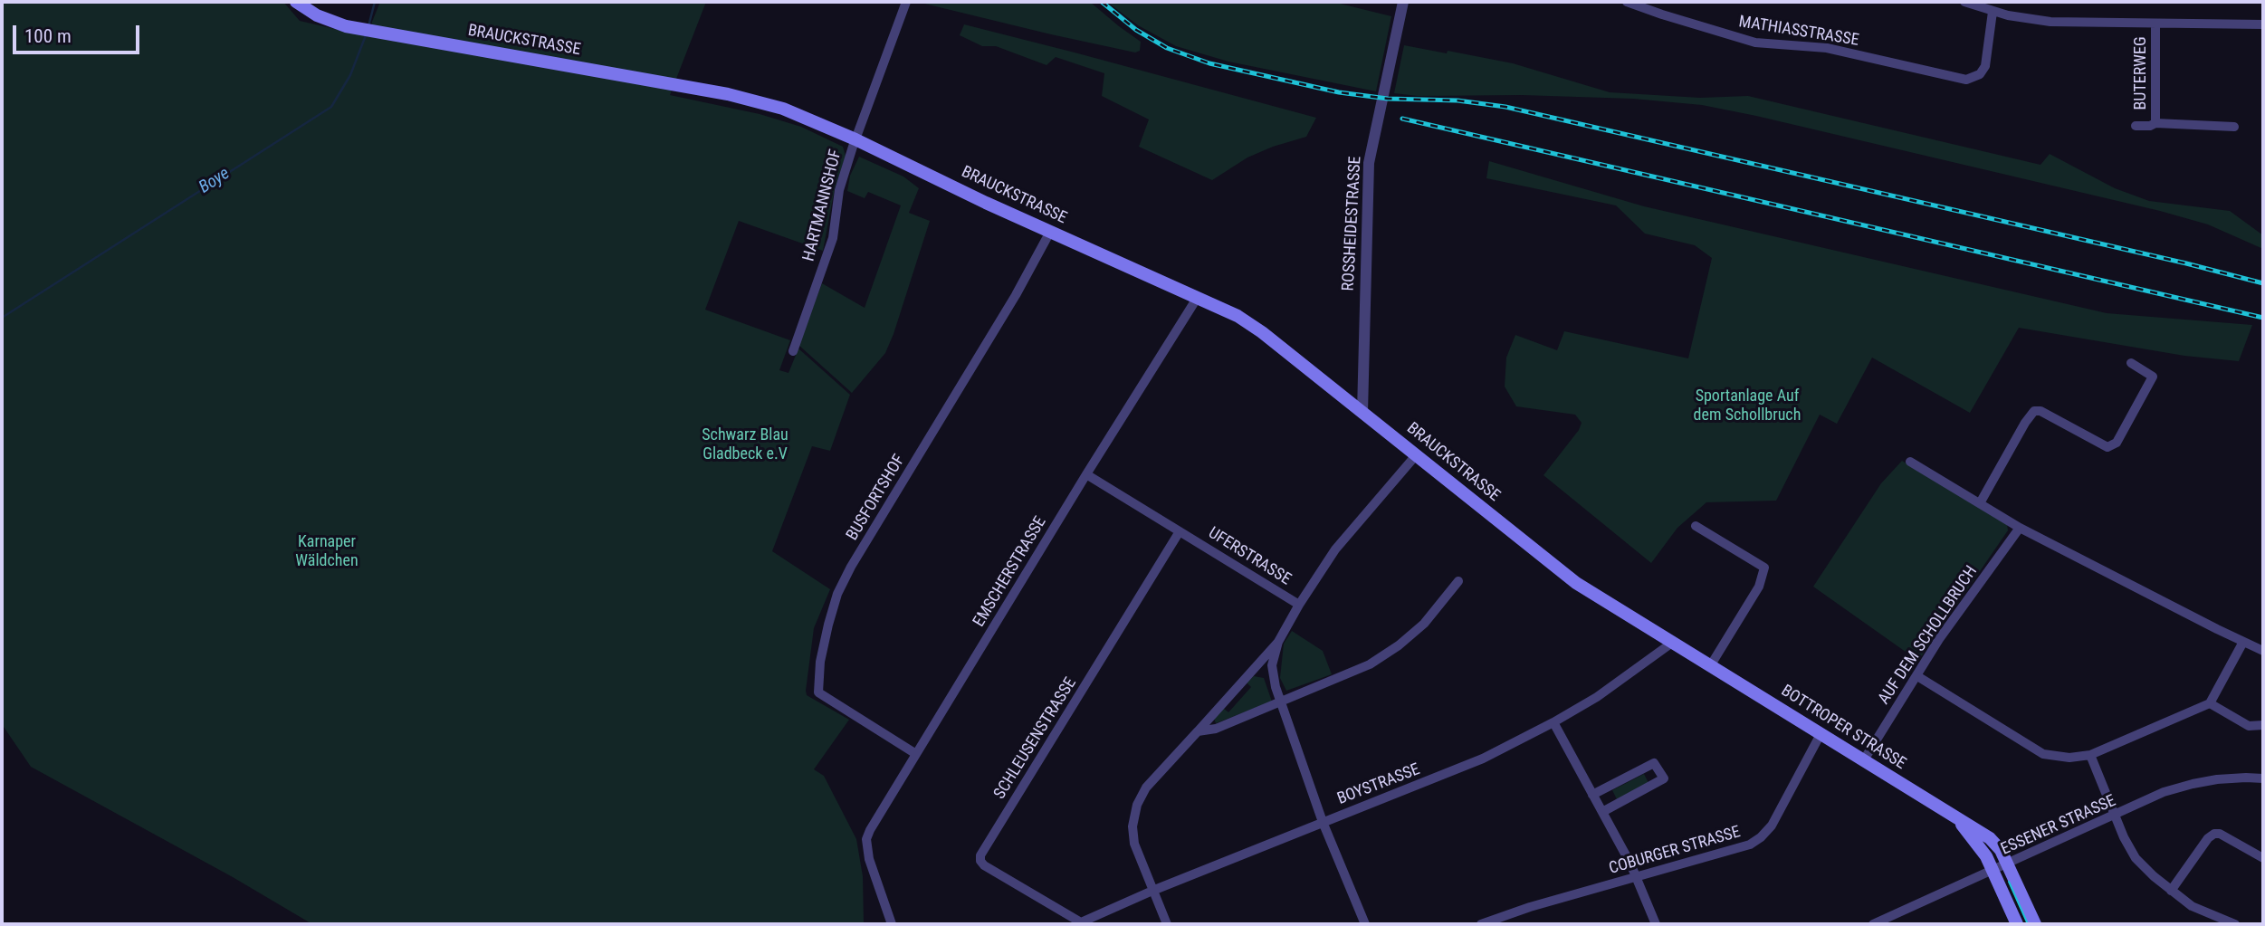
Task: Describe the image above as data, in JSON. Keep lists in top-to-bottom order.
{
  "streets": {
    "main road": ["BRAUCKSTRASSE", "BOTTROPER STRASSE"],
    "street": [
      "MATHIASSTRASSE",
      "BUTERWEG",
      "HARTMANNSHOF",
      "ROSSHEIDESTRASSE",
      "BUSFORTSHOF",
      "UFERSTRASSE",
      "EMSCHERSTRASSE",
      "AUF DEM SCHOLLBRUCH",
      "SCHLEUSENSTRASSE",
      "BOYSTRASSE",
      "ESSENER STRASSE",
      "COBURGER STRASSE"
    ]
  },
  "crossings": [
    ["BRAUCKSTRASSE", "HARTMANNSHOF"],
    ["BRAUCKSTRASSE", "ROSSHEIDESTRASSE"],
    ["BRAUCKSTRASSE", "BUSFORTSHOF"],
    ["BRAUCKSTRASSE", "UFERSTRASSE"],
    ["BRAUCKSTRASSE", "EMSCHERSTRASSE"],
    ["BRAUCKSTRASSE", "BOTTROPER STRASSE"],
    ["BUSFORTSHOF", "EMSCHERSTRASSE"],
    ["UFERSTRASSE", "EMSCHERSTRASSE"],
    ["UFERSTRASSE", "SCHLEUSENSTRASSE"],
    ["AUF DEM SCHOLLBRUCH", "BOTTROPER STRASSE"],
    ["BOTTROPER STRASSE", "BOYSTRASSE"],
    ["BOTTROPER STRASSE", "ESSENER STRASSE"],
    ["BOTTROPER STRASSE", "COBURGER STRASSE"],
    ["SCHLEUSENSTRASSE", "BOYSTRASSE"]
  ],
  "water": ["Boye"],
  "parks": ["Sportanlage Auf dem Schollbruch", "Schwarz Blau Gladbeck e.V", "Karnaper Wäldchen"],
  "scale_bar": "100 m"
}
